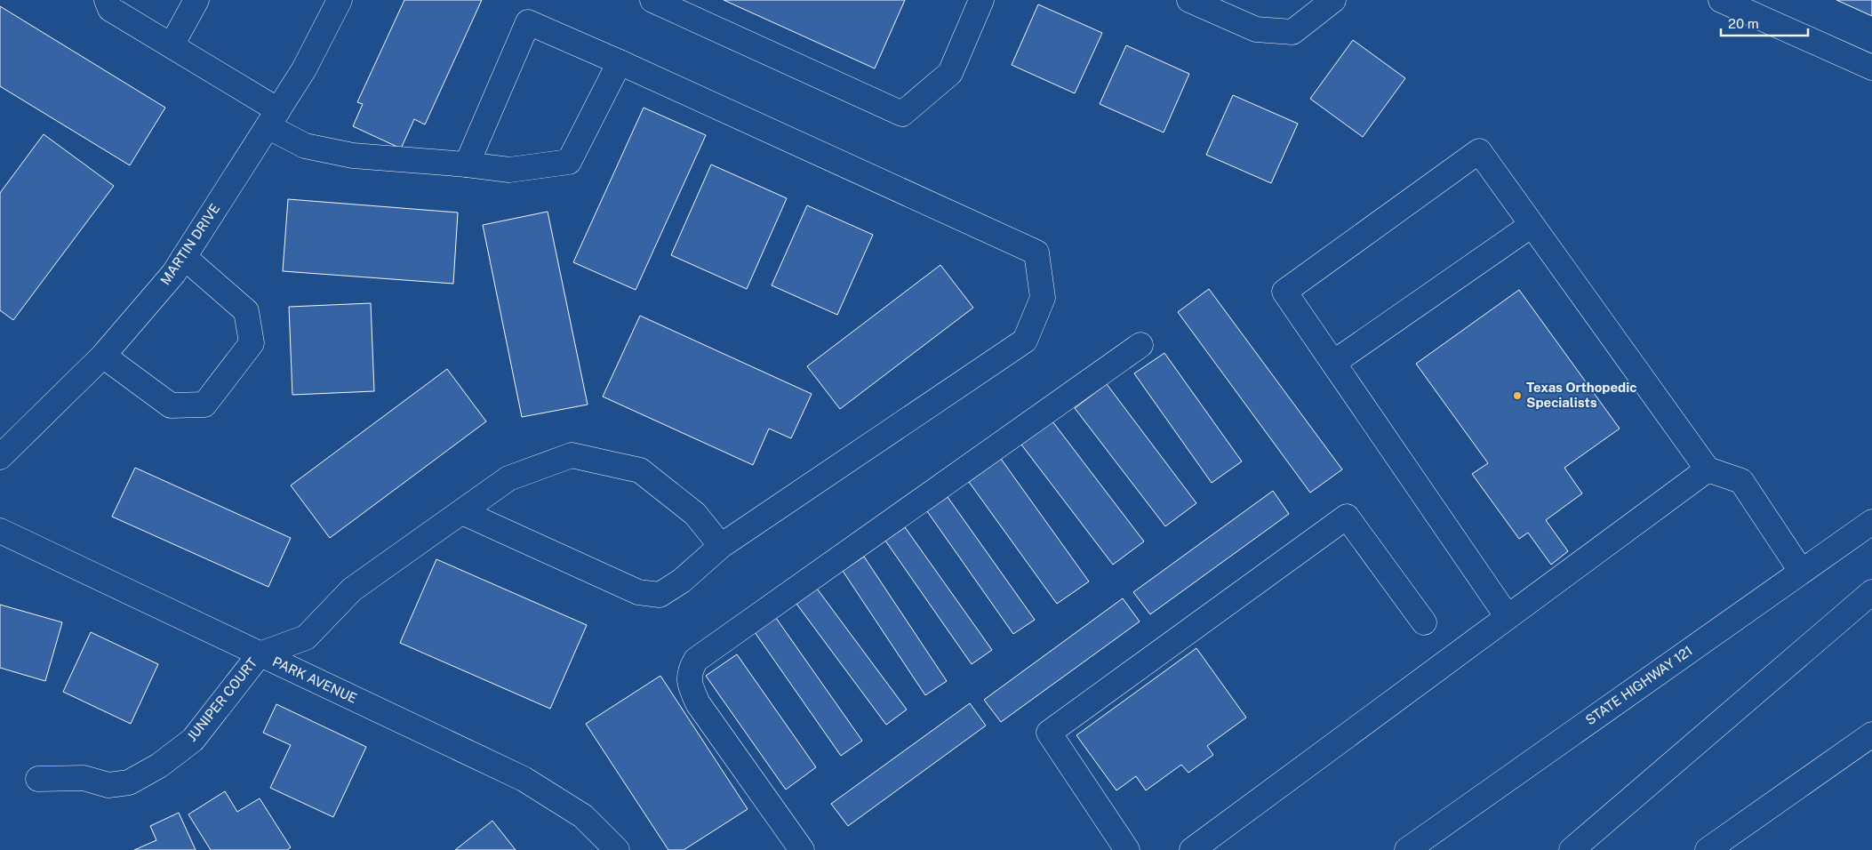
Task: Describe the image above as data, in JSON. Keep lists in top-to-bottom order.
{
  "streets": {
    "main road": [
      "MARTIN DRIVE",
      "PARK AVENUE",
      "STATE HIGHWAY 121",
      "JUNIPER COURT"
    ]
  },
  "crossings": [
    ["PARK AVENUE", "JUNIPER COURT"]
  ],
  "places": ["Texas Orthopedic Specialists"],
  "scale_bar": "20 m"
}
